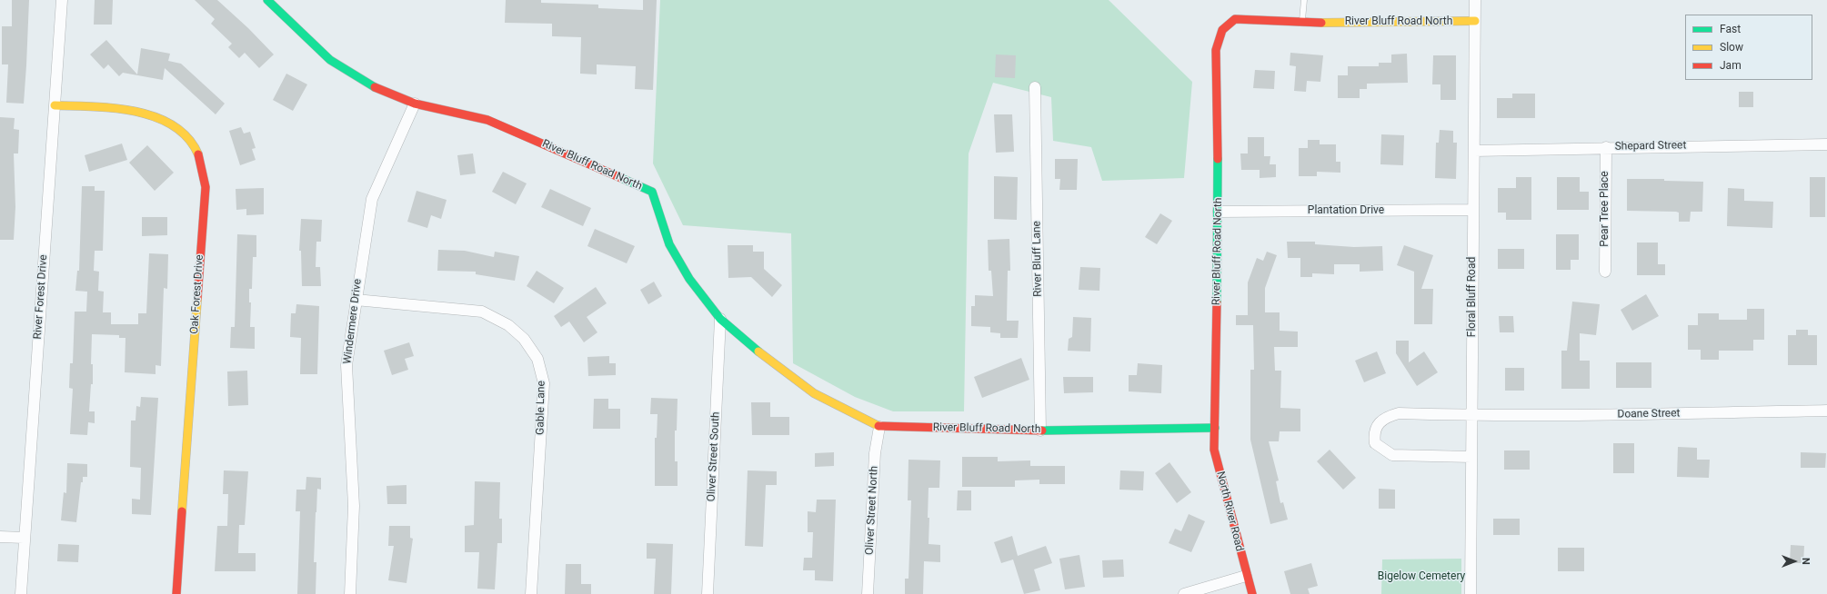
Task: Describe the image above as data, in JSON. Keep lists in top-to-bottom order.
{
  "streets": {
    "street": [
      "River Bluff Road North",
      "Shepard Street",
      "Pear Tree Place",
      "Plantation Drive",
      "River Bluff Lane",
      "Oak Forest Drive",
      "River Forest Drive",
      "Floral Bluff Road",
      "Windermere Drive",
      "Gable Lane",
      "Doane Street",
      "Oliver Street South",
      "Oliver Street North",
      "North River Road"
    ]
  },
  "crossings": [
    ["River Bluff Road North", "Plantation Drive"],
    ["River Bluff Road North", "River Bluff Lane"],
    ["River Bluff Road North", "Floral Bluff Road"],
    ["River Bluff Road North", "Windermere Drive"],
    ["River Bluff Road North", "Oliver Street South"],
    ["River Bluff Road North", "Oliver Street North"],
    ["River Bluff Road North", "North River Road"],
    ["Shepard Street", "Pear Tree Place"],
    ["Shepard Street", "Floral Bluff Road"],
    ["Plantation Drive", "Floral Bluff Road"],
    ["Oak Forest Drive", "River Forest Drive"],
    ["Floral Bluff Road", "Doane Street"],
    ["Windermere Drive", "Gable Lane"]
  ],
  "parks": ["Bigelow Cemetery"],
  "legend": ["Fast", "Slow", "Jam"],
  "north": "right"
}
